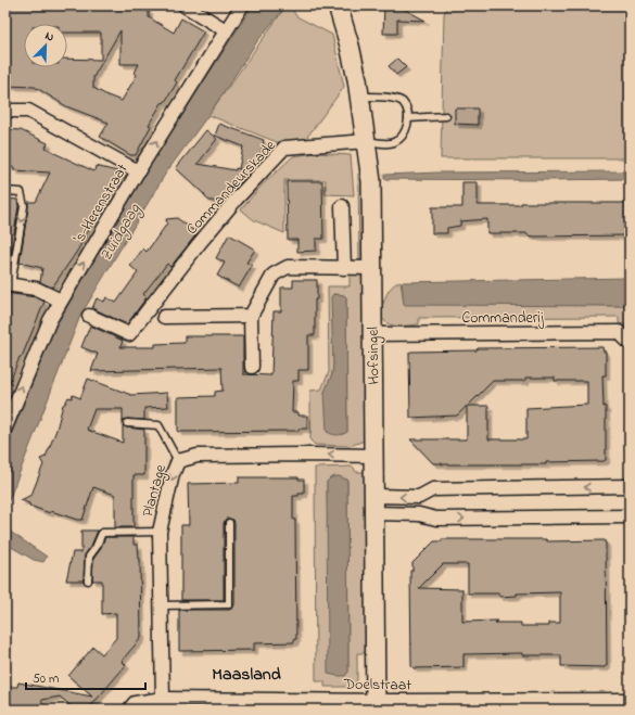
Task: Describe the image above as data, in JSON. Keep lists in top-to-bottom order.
{
  "streets": {
    "street": [
      "Commandeurskade",
      "'s-Herenstraat",
      "Commanderij",
      "Hofsingel",
      "Plantage",
      "Doelstraat"
    ]
  },
  "crossings": [
    ["Commandeurskade", "Hofsingel"],
    ["Commanderij", "Hofsingel"],
    ["Hofsingel", "Plantage"],
    ["Hofsingel", "Doelstraat"],
    ["Plantage", "Doelstraat"]
  ],
  "one_way": ["'s-Herenstraat", "Plantage"],
  "districts": ["Maasland"],
  "water": ["Zuidgaag"],
  "scale_bar": "50 m",
  "north": "top right"
}
